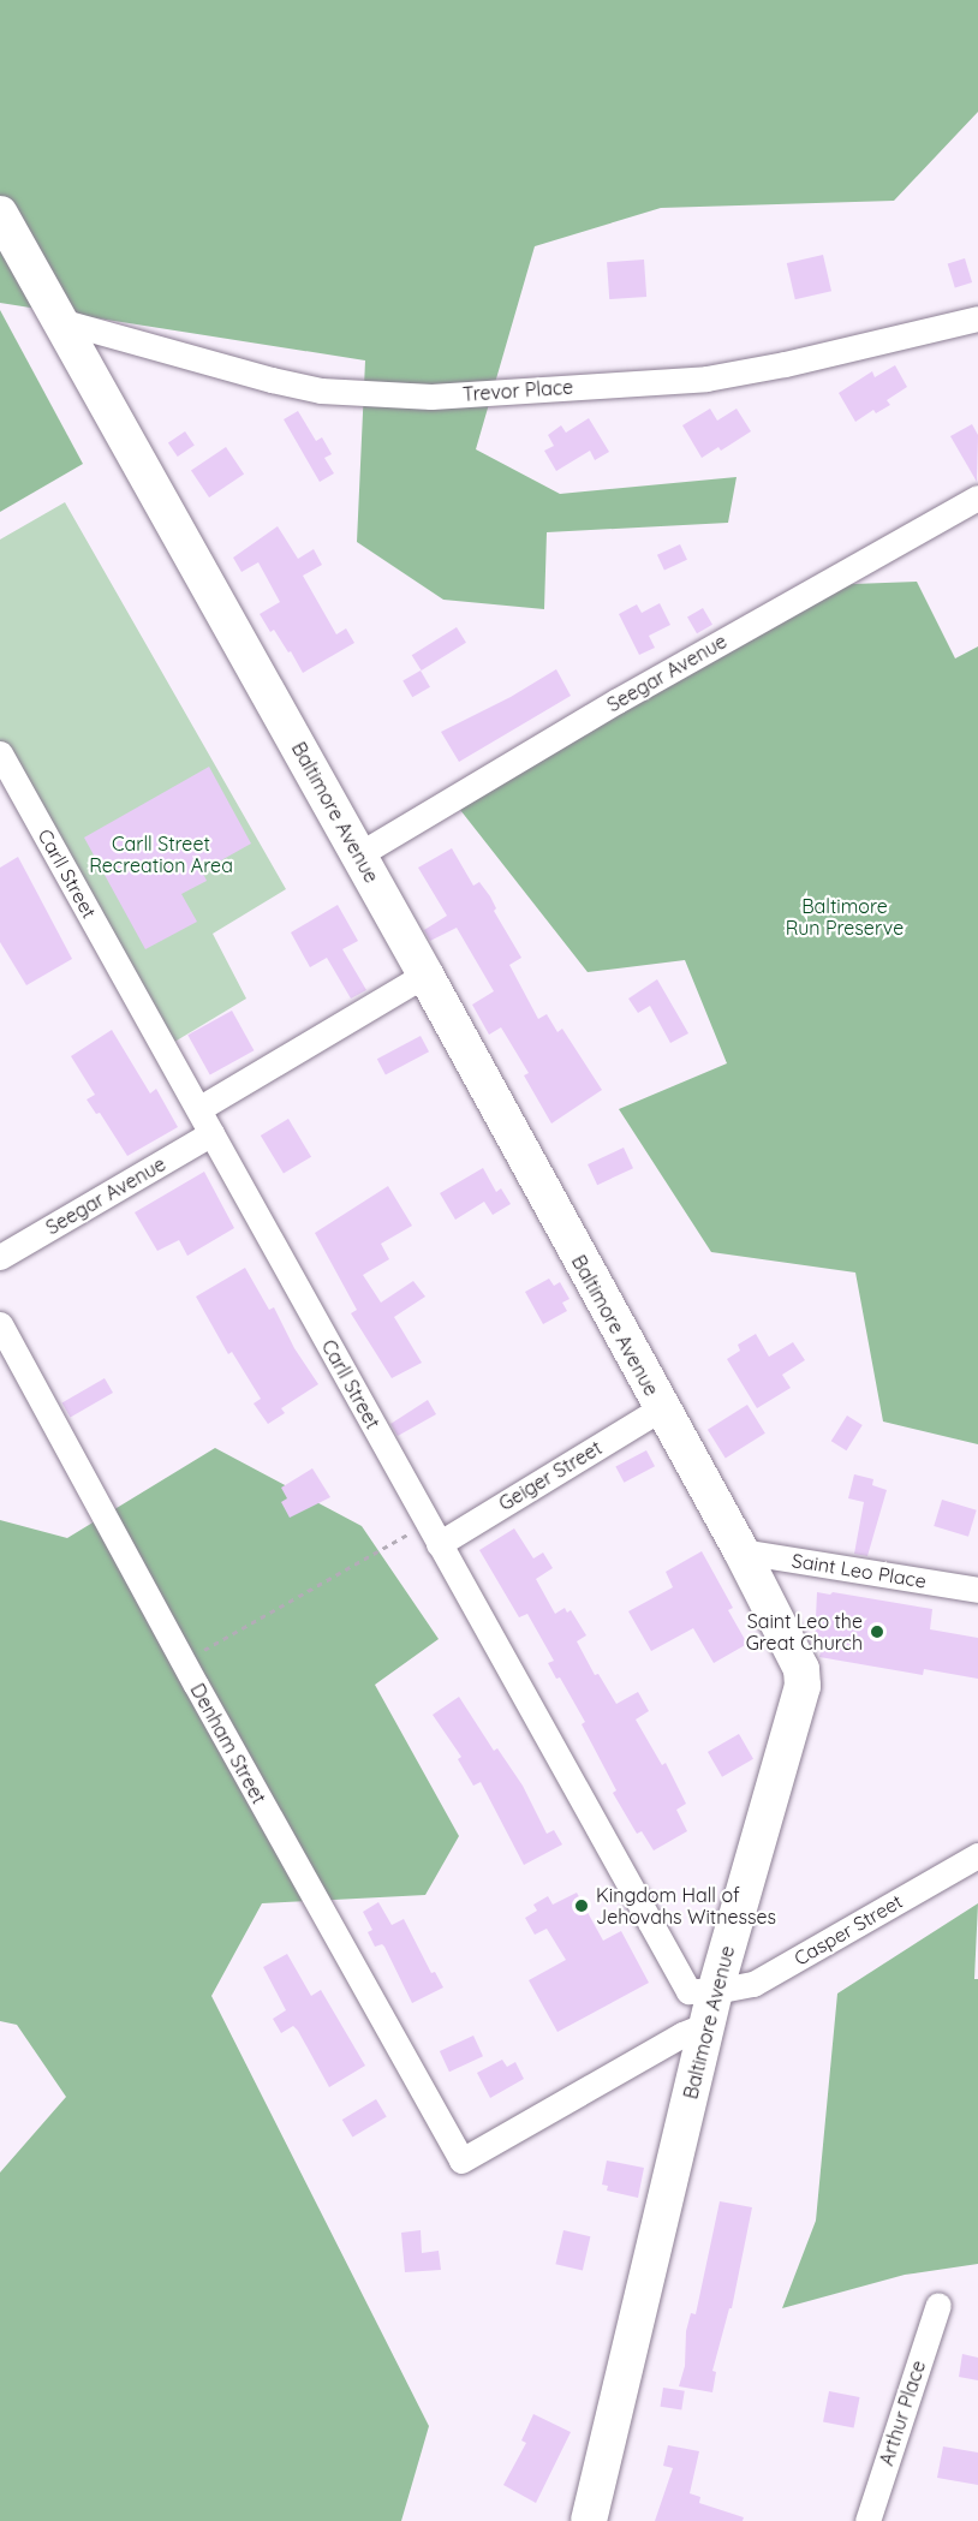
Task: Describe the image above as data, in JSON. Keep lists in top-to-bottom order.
{
  "streets": {
    "street": [
      "Trevor Place",
      "Seegar Avenue",
      "Baltimore Avenue",
      "Carll Street",
      "Geiger Street",
      "Saint Leo Place",
      "Denham Street",
      "Casper Street",
      "Arthur Place"
    ]
  },
  "crossings": [
    ["Trevor Place", "Baltimore Avenue"],
    ["Seegar Avenue", "Baltimore Avenue"],
    ["Seegar Avenue", "Carll Street"],
    ["Baltimore Avenue", "Carll Street"],
    ["Baltimore Avenue", "Geiger Street"],
    ["Baltimore Avenue", "Saint Leo Place"],
    ["Baltimore Avenue", "Casper Street"],
    ["Carll Street", "Geiger Street"],
    ["Carll Street", "Casper Street"],
    ["Denham Street", "Casper Street"]
  ],
  "parks": ["Carll Street Recreation Area", "Baltimore Run Preserve"],
  "places": ["Saint Leo the Great Church", "Kingdom Hall of Jehovahs Witnesses"]
}
